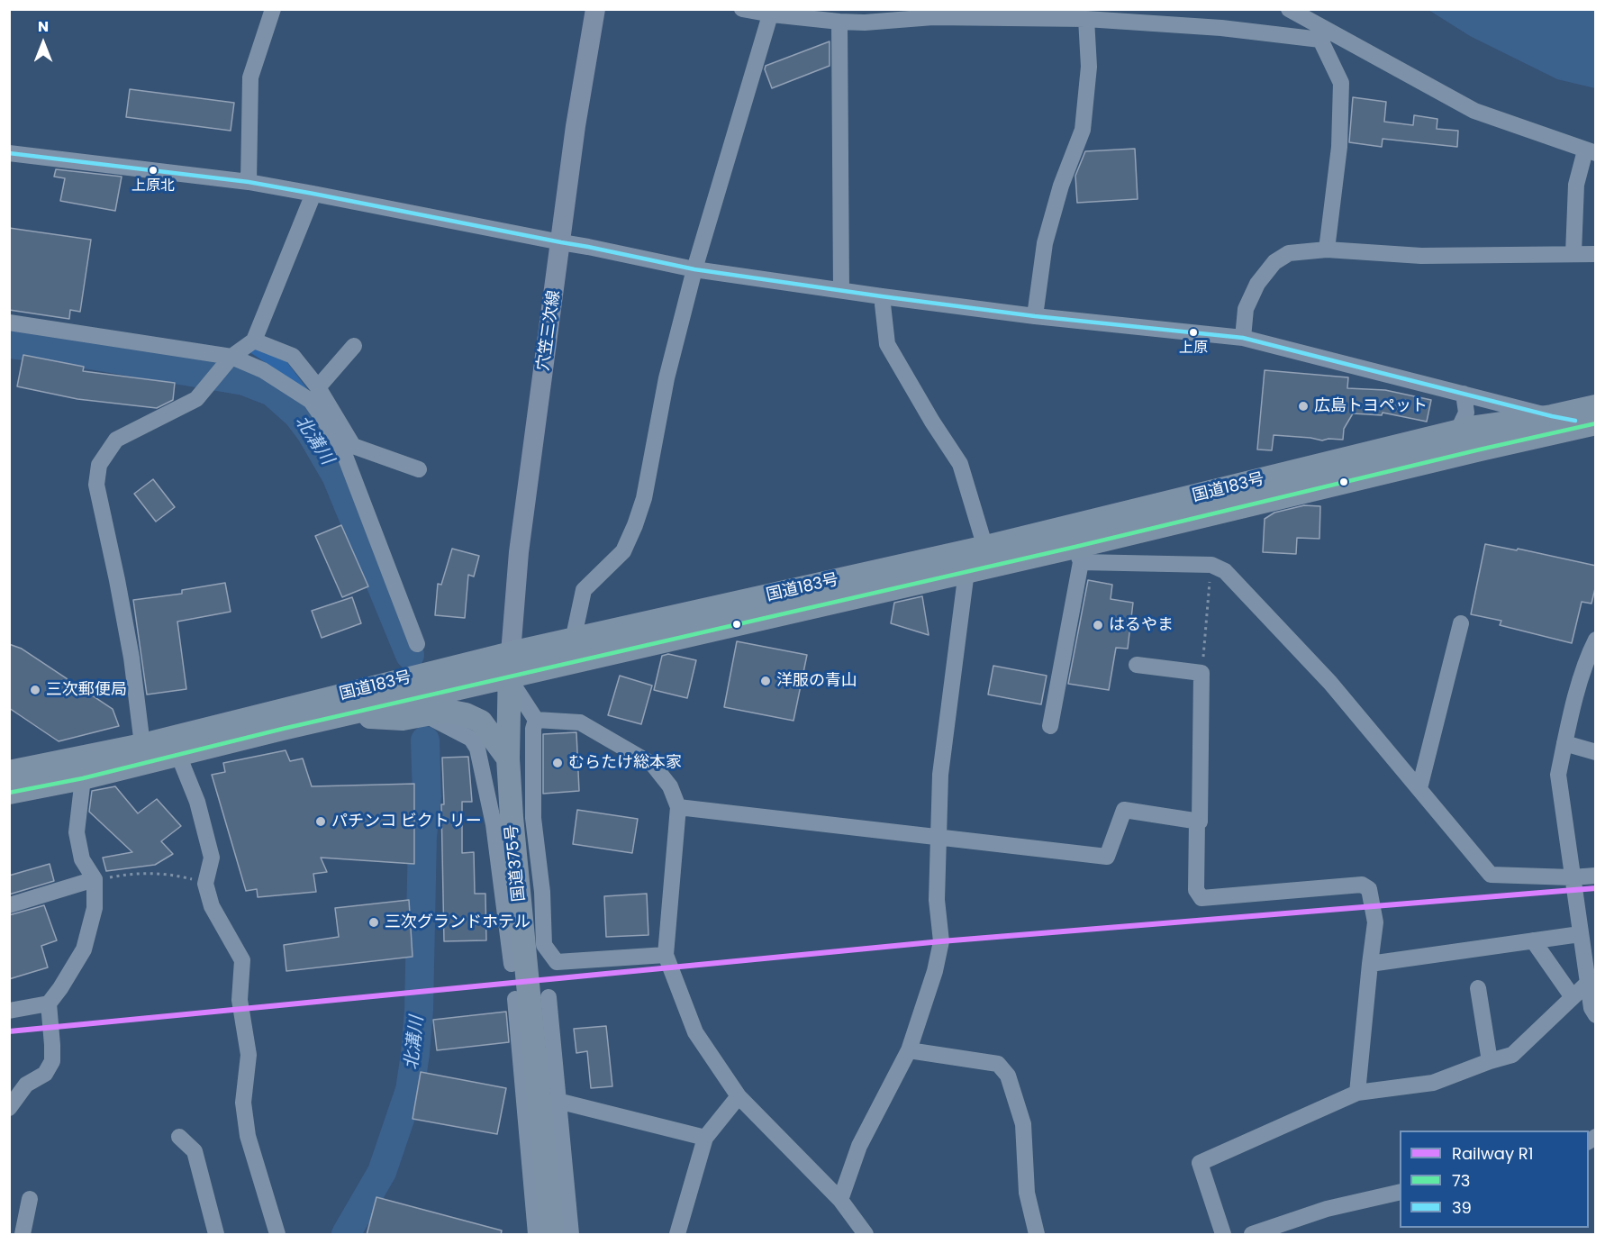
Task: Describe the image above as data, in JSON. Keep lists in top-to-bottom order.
{
  "streets": {
    "highway": ["国道183号", "国道375号"],
    "main road": ["穴笠三次線"]
  },
  "crossings": [
    ["穴笠三次線", "国道183号"],
    ["穴笠三次線", "国道375号"],
    ["国道183号", "国道375号"]
  ],
  "water": ["北溝川"],
  "places": [
    "上原北",
    "上原",
    "広島トヨペット",
    "はるやま",
    "洋服の青山",
    "三次郵便局",
    "むらたけ総本家",
    "パチンコ ビクトリー",
    "三次グランドホテル"
  ],
  "lines": ["transit line 39", "transit line 73", "rail line R1"],
  "legend": ["Railway R1", "73", "39"],
  "north": "top"
}
